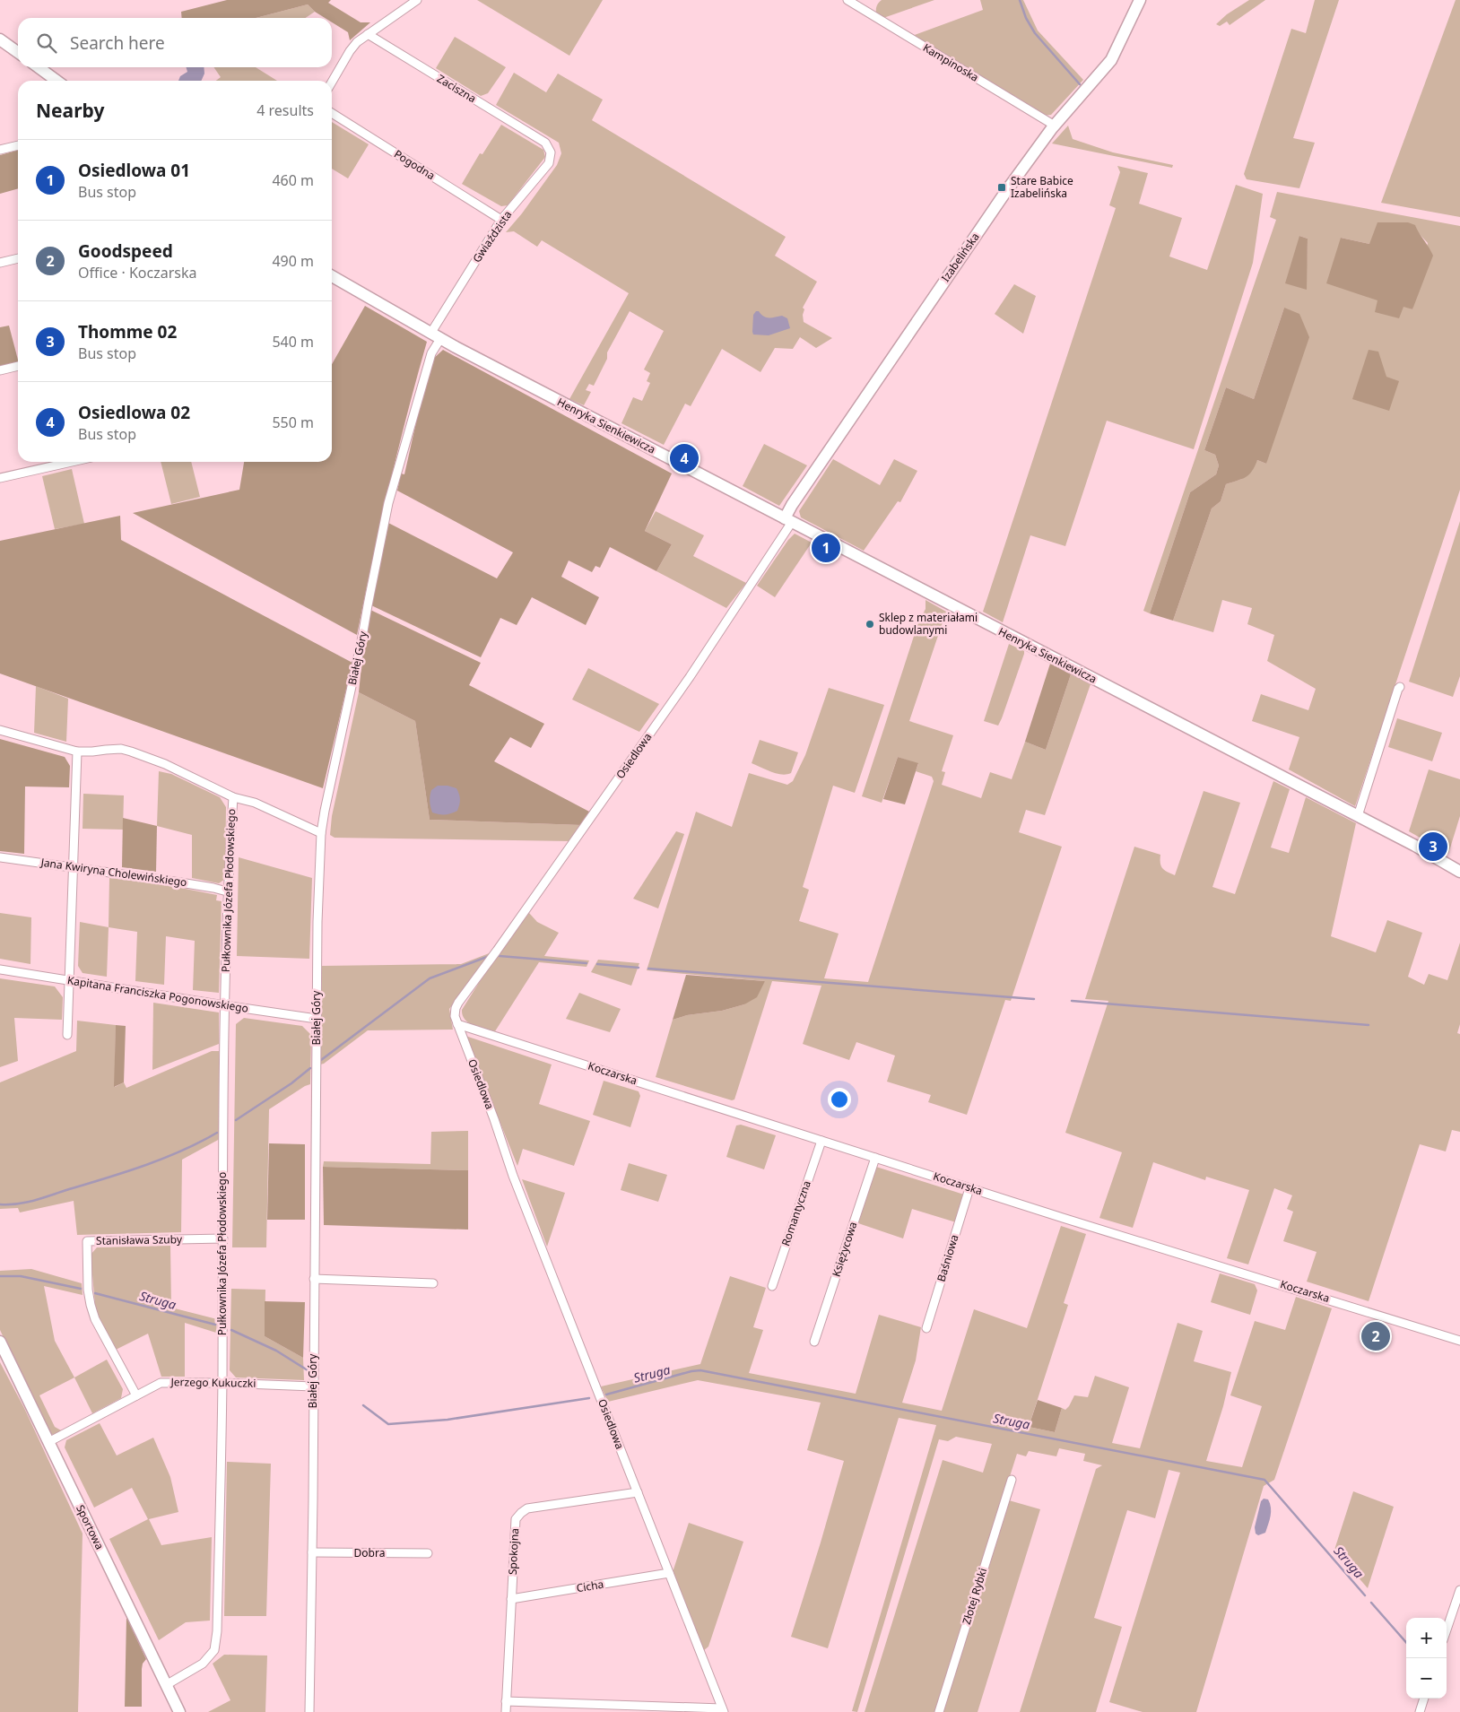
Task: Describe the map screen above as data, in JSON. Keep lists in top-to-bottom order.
{
  "streets": {
    "street": [
      "Kampinoska",
      "Zaciszna",
      "Pogodna",
      "Gwiaździsta",
      "Izabelińska",
      "Henryka Sienkiewicza",
      "Białej Góry",
      "Osiedlowa",
      "Jana Kwiryna Cholewińskiego",
      "Pułkownika Józefa Płodowskiego",
      "Kapitana Franciszka Pogonowskiego",
      "Koczarska",
      "Romantyczna",
      "Stanisława Szuby",
      "Księżycowa",
      "Baśniowa",
      "Jerzego Kukuczki",
      "Sportowa",
      "Spokojna",
      "Dobra",
      "Cicha",
      "Złotej Rybki"
    ]
  },
  "crossings": [
    ["Kampinoska", "Izabelińska"],
    ["Zaciszna", "Gwiaździsta"],
    ["Pogodna", "Gwiaździsta"],
    ["Gwiaździsta", "Henryka Sienkiewicza"],
    ["Gwiaździsta", "Białej Góry"],
    ["Izabelińska", "Henryka Sienkiewicza"],
    ["Izabelińska", "Osiedlowa"],
    ["Henryka Sienkiewicza", "Białej Góry"],
    ["Henryka Sienkiewicza", "Osiedlowa"],
    ["Białej Góry", "Kapitana Franciszka Pogonowskiego"],
    ["Białej Góry", "Jerzego Kukuczki"],
    ["Białej Góry", "Dobra"],
    ["Osiedlowa", "Koczarska"],
    ["Osiedlowa", "Spokojna"],
    ["Osiedlowa", "Cicha"],
    ["Jana Kwiryna Cholewińskiego", "Pułkownika Józefa Płodowskiego"],
    ["Pułkownika Józefa Płodowskiego", "Kapitana Franciszka Pogonowskiego"],
    ["Pułkownika Józefa Płodowskiego", "Stanisława Szuby"],
    ["Pułkownika Józefa Płodowskiego", "Jerzego Kukuczki"],
    ["Pułkownika Józefa Płodowskiego", "Sportowa"],
    ["Koczarska", "Romantyczna"],
    ["Koczarska", "Księżycowa"],
    ["Koczarska", "Baśniowa"],
    ["Stanisława Szuby", "Jerzego Kukuczki"],
    ["Jerzego Kukuczki", "Sportowa"],
    ["Spokojna", "Cicha"]
  ],
  "water": ["Struga"],
  "places": {
    "transit": ["Stare Babice Izabelińska"],
    "other": ["Sklep z materiałami budowlanymi"]
  },
  "page": {
    "search": "Search here",
    "heading": ["Nearby", "4 results"],
    "list": [
      {
        "mark": "1",
        "name": "Osiedlowa 01",
        "note": "Bus stop",
        "value": "460 m"
      },
      {
        "mark": "2",
        "name": "Goodspeed",
        "note": "Office · Koczarska",
        "value": "490 m"
      },
      {
        "mark": "3",
        "name": "Thomme 02",
        "note": "Bus stop",
        "value": "540 m"
      },
      {
        "mark": "4",
        "name": "Osiedlowa 02",
        "note": "Bus stop",
        "value": "550 m"
      }
    ],
    "pins": [
      "4",
      "1",
      "3",
      "2"
    ],
    "map_buttons": ["+", "−"]
  }
}
